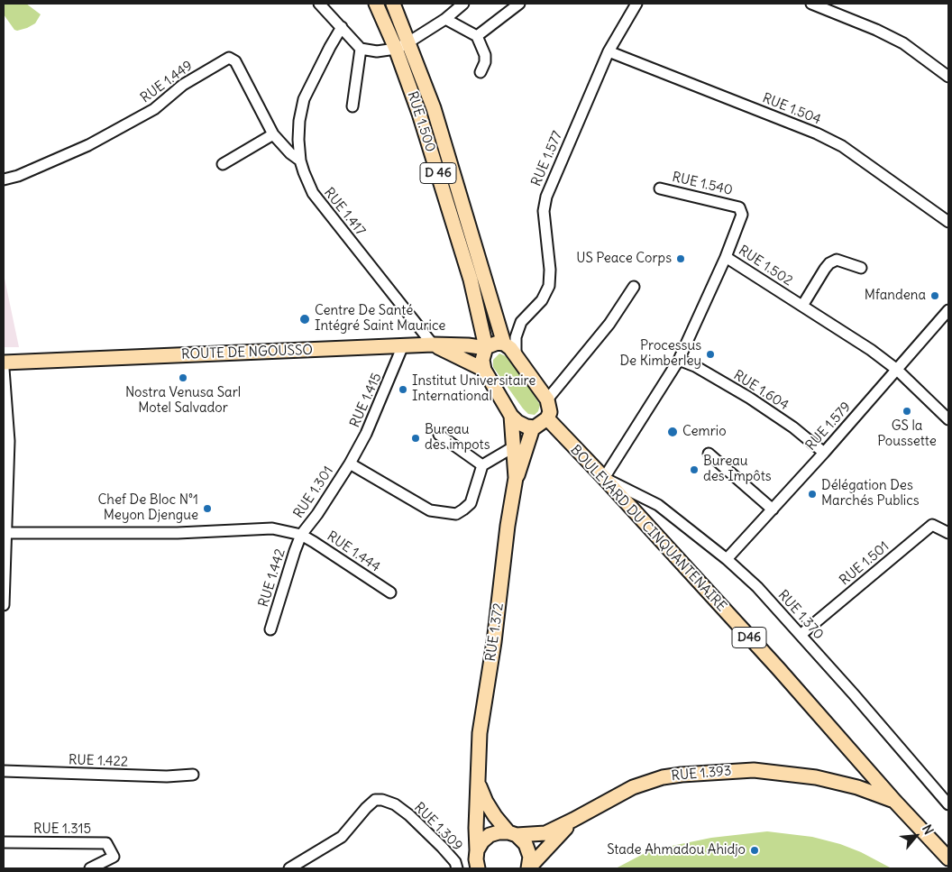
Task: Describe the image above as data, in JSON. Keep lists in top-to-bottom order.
{
  "streets": {
    "main road": [
      "RUE 1.500",
      "D 46",
      "ROUTE DE NGOUSSO",
      "BOULEVARD DU CINQUANTENAIRE",
      "RUE 1.372",
      "D46",
      "RUE 1.393"
    ],
    "street": [
      "RUE 1.449",
      "RUE 1.504",
      "RUE 1.577",
      "RUE 1.540",
      "RUE 1.417",
      "RUE 1.502",
      "RUE 1.604",
      "RUE 1.415",
      "RUE 1.579",
      "RUE 1.301",
      "RUE 1.444",
      "RUE 1.501",
      "RUE 1.442",
      "RUE 1.370",
      "RUE 1.422",
      "RUE 1.309",
      "RUE 1.315"
    ]
  },
  "crossings": [
    ["RUE 1.449", "RUE 1.417"],
    ["RUE 1.504", "RUE 1.577"],
    ["RUE 1.500", "ROUTE DE NGOUSSO"],
    ["RUE 1.540", "RUE 1.502"],
    ["RUE 1.417", "ROUTE DE NGOUSSO"],
    ["RUE 1.502", "RUE 1.604"],
    ["RUE 1.502", "RUE 1.579"],
    ["RUE 1.502", "BOULEVARD DU CINQUANTENAIRE"],
    ["RUE 1.502", "RUE 1.370"],
    ["ROUTE DE NGOUSSO", "RUE 1.415"],
    ["RUE 1.604", "RUE 1.579"],
    ["RUE 1.415", "RUE 1.301"],
    ["RUE 1.579", "RUE 1.370"],
    ["RUE 1.301", "RUE 1.444"],
    ["RUE 1.301", "RUE 1.442"],
    ["BOULEVARD DU CINQUANTENAIRE", "RUE 1.370"],
    ["BOULEVARD DU CINQUANTENAIRE", "RUE 1.393"],
    ["RUE 1.444", "RUE 1.442"],
    ["RUE 1.501", "RUE 1.370"],
    ["RUE 1.372", "RUE 1.393"]
  ],
  "places": [
    "US Peace Corps",
    "Mfandena",
    "Centre De Santé Intégré Saint Maurice",
    "Processus De Kimberley",
    "Nostra Venusa Sarl Motel Salvador",
    "Institut Universitaire International",
    "GS la Poussette",
    "Cemrio",
    "Bureau des impots",
    "Bureau des Impôts",
    "Délégation Des Marchés Publics",
    "Chef De Bloc N°1 Meyon Djengue",
    "Stade Ahmadou Ahidjo"
  ],
  "north": "top right"
}
